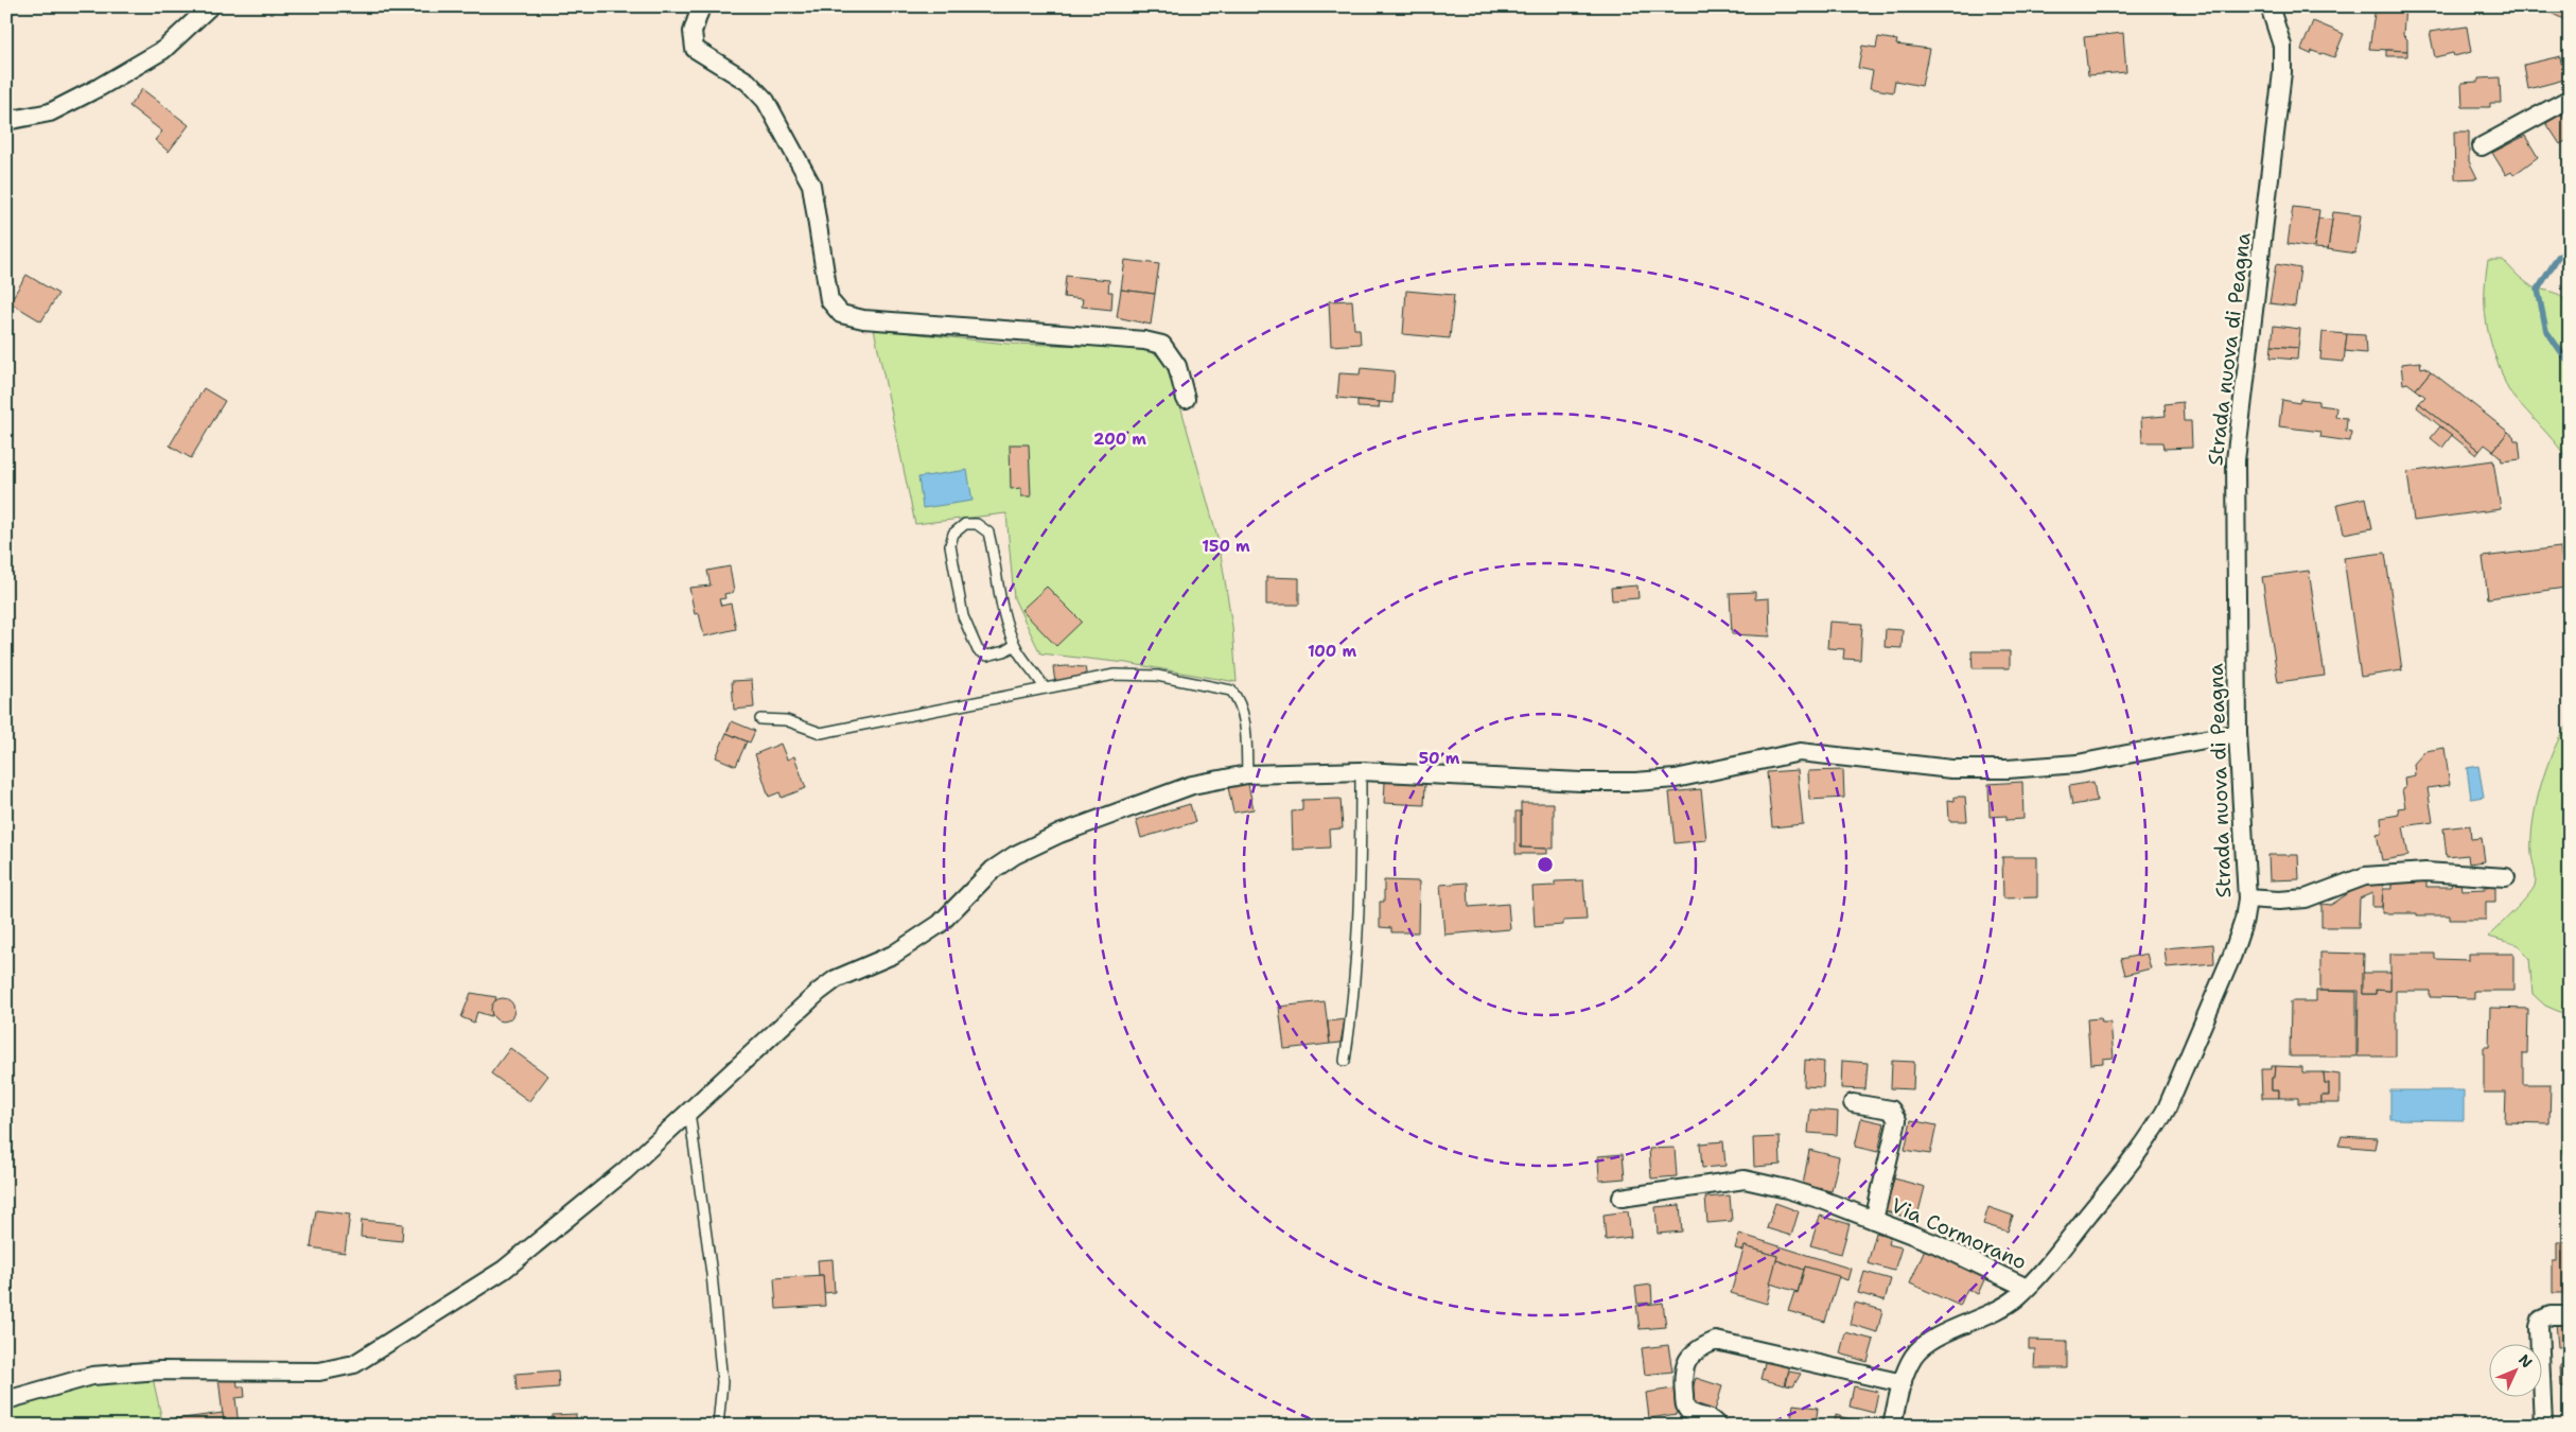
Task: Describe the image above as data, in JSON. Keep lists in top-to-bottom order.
{
  "streets": {
    "street": ["Strada nuova di Peagna", "Via Cormorano"]
  },
  "crossings": [
    ["Strada nuova di Peagna", "Via Cormorano"]
  ],
  "north": "top right",
  "rings": [
    "200 m",
    "150 m",
    "100 m",
    "50 m"
  ]
}
